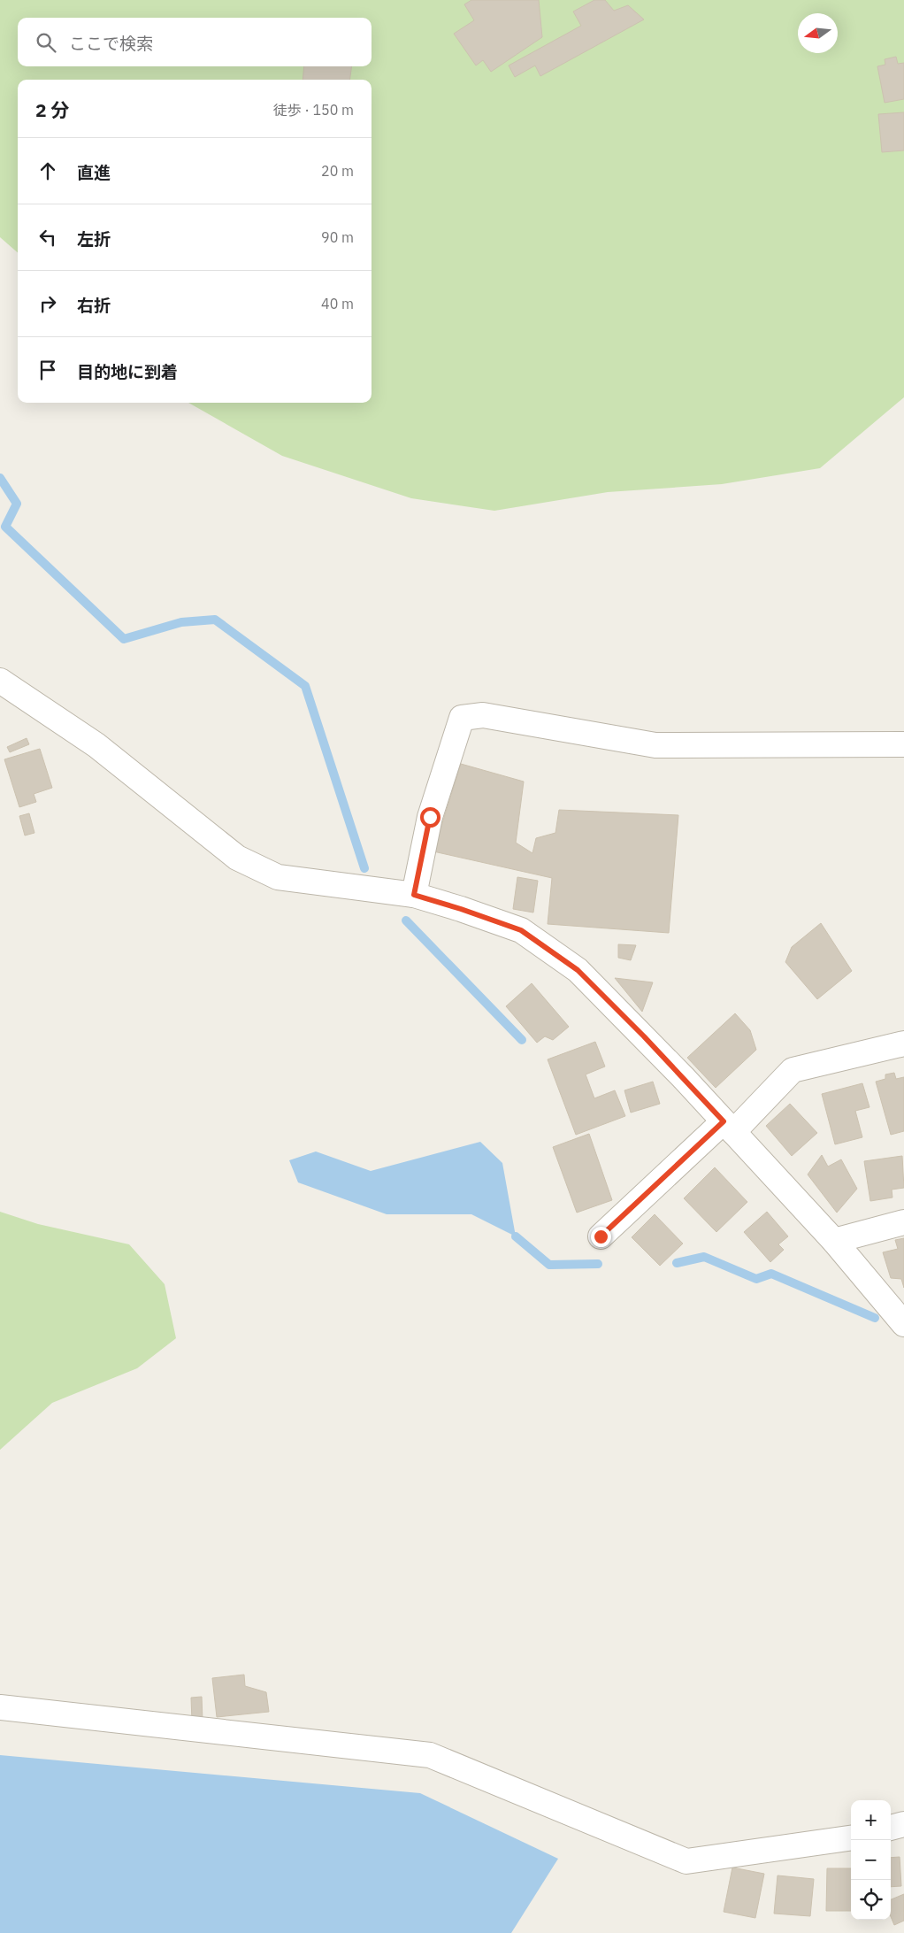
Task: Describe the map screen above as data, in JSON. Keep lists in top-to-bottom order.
{
  "north": "left",
  "page": {
    "search": "ここで検索",
    "heading": ["2 分", "徒歩 · 150 m"],
    "list": [
      ["直進", "20 m"],
      ["左折", "90 m"],
      ["右折", "40 m"],
      "目的地に到着"
    ],
    "map_buttons": ["+", "−"]
  }
}
